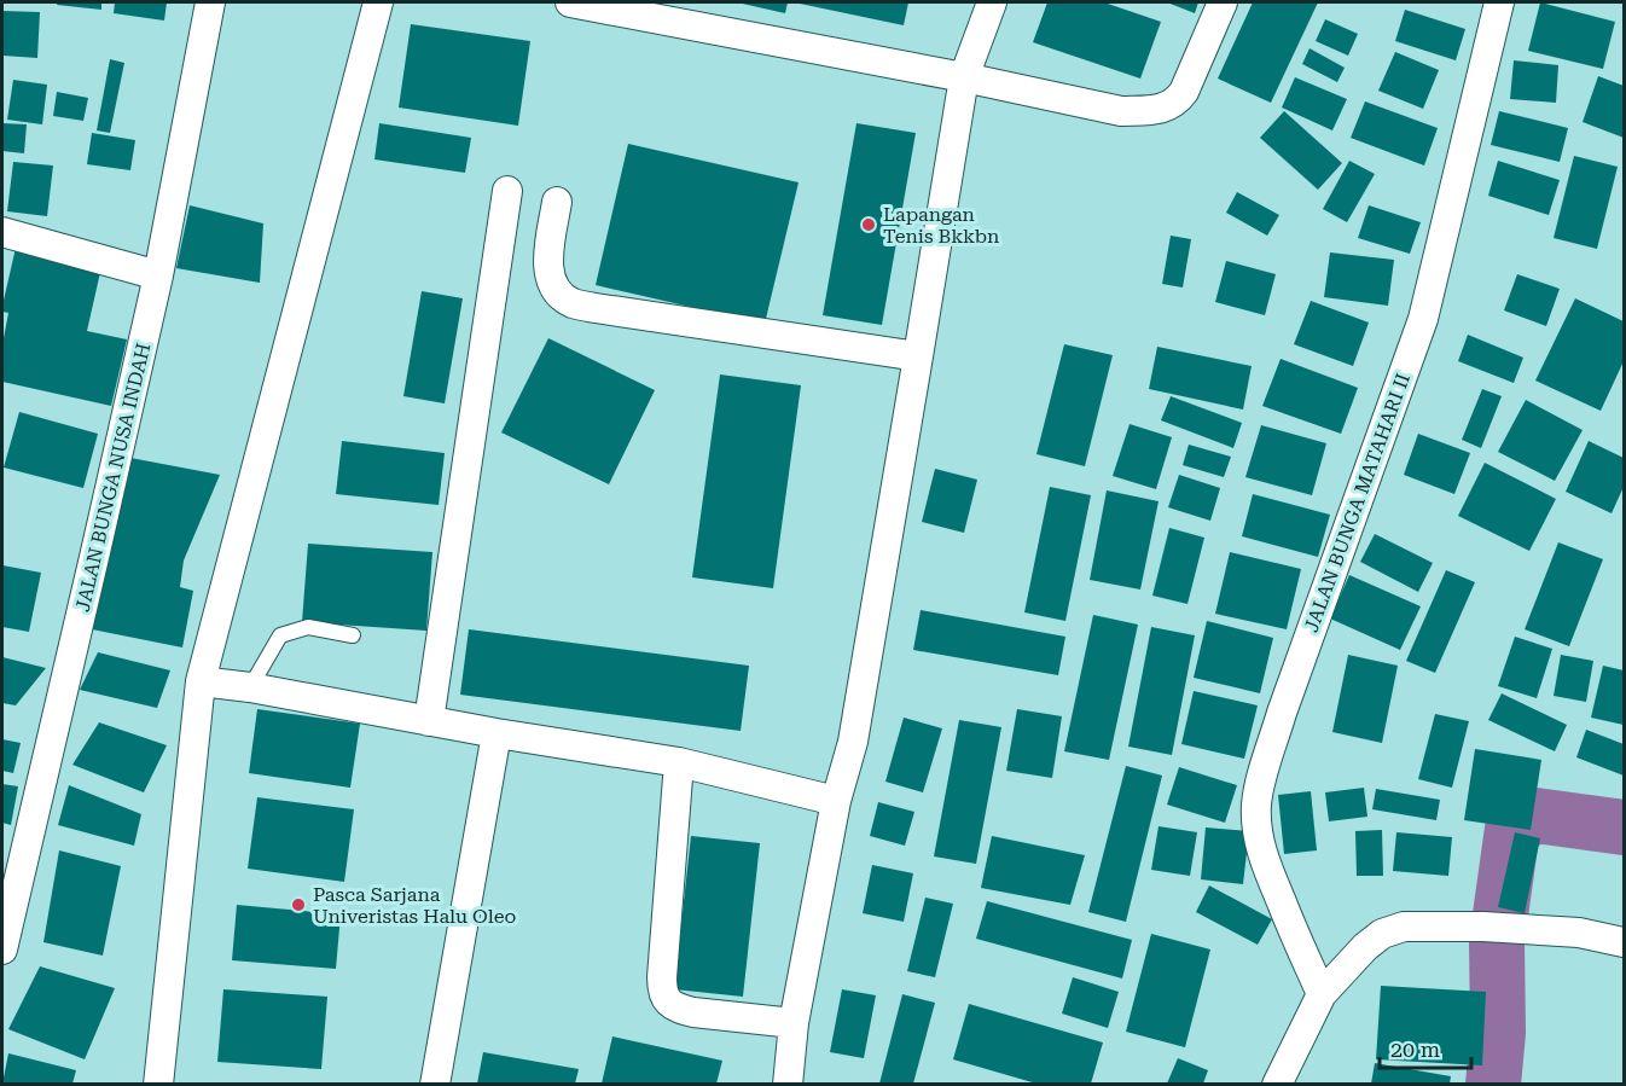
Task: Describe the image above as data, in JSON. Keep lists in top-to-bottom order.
{
  "streets": {
    "street": ["JALAN BUNGA NUSA INDAH", "JALAN BUNGA MATAHARI II"]
  },
  "places": ["Lapangan Tenis Bkkbn", "Pasca Sarjana Univeristas Halu Oleo"],
  "scale_bar": "20 m"
}
